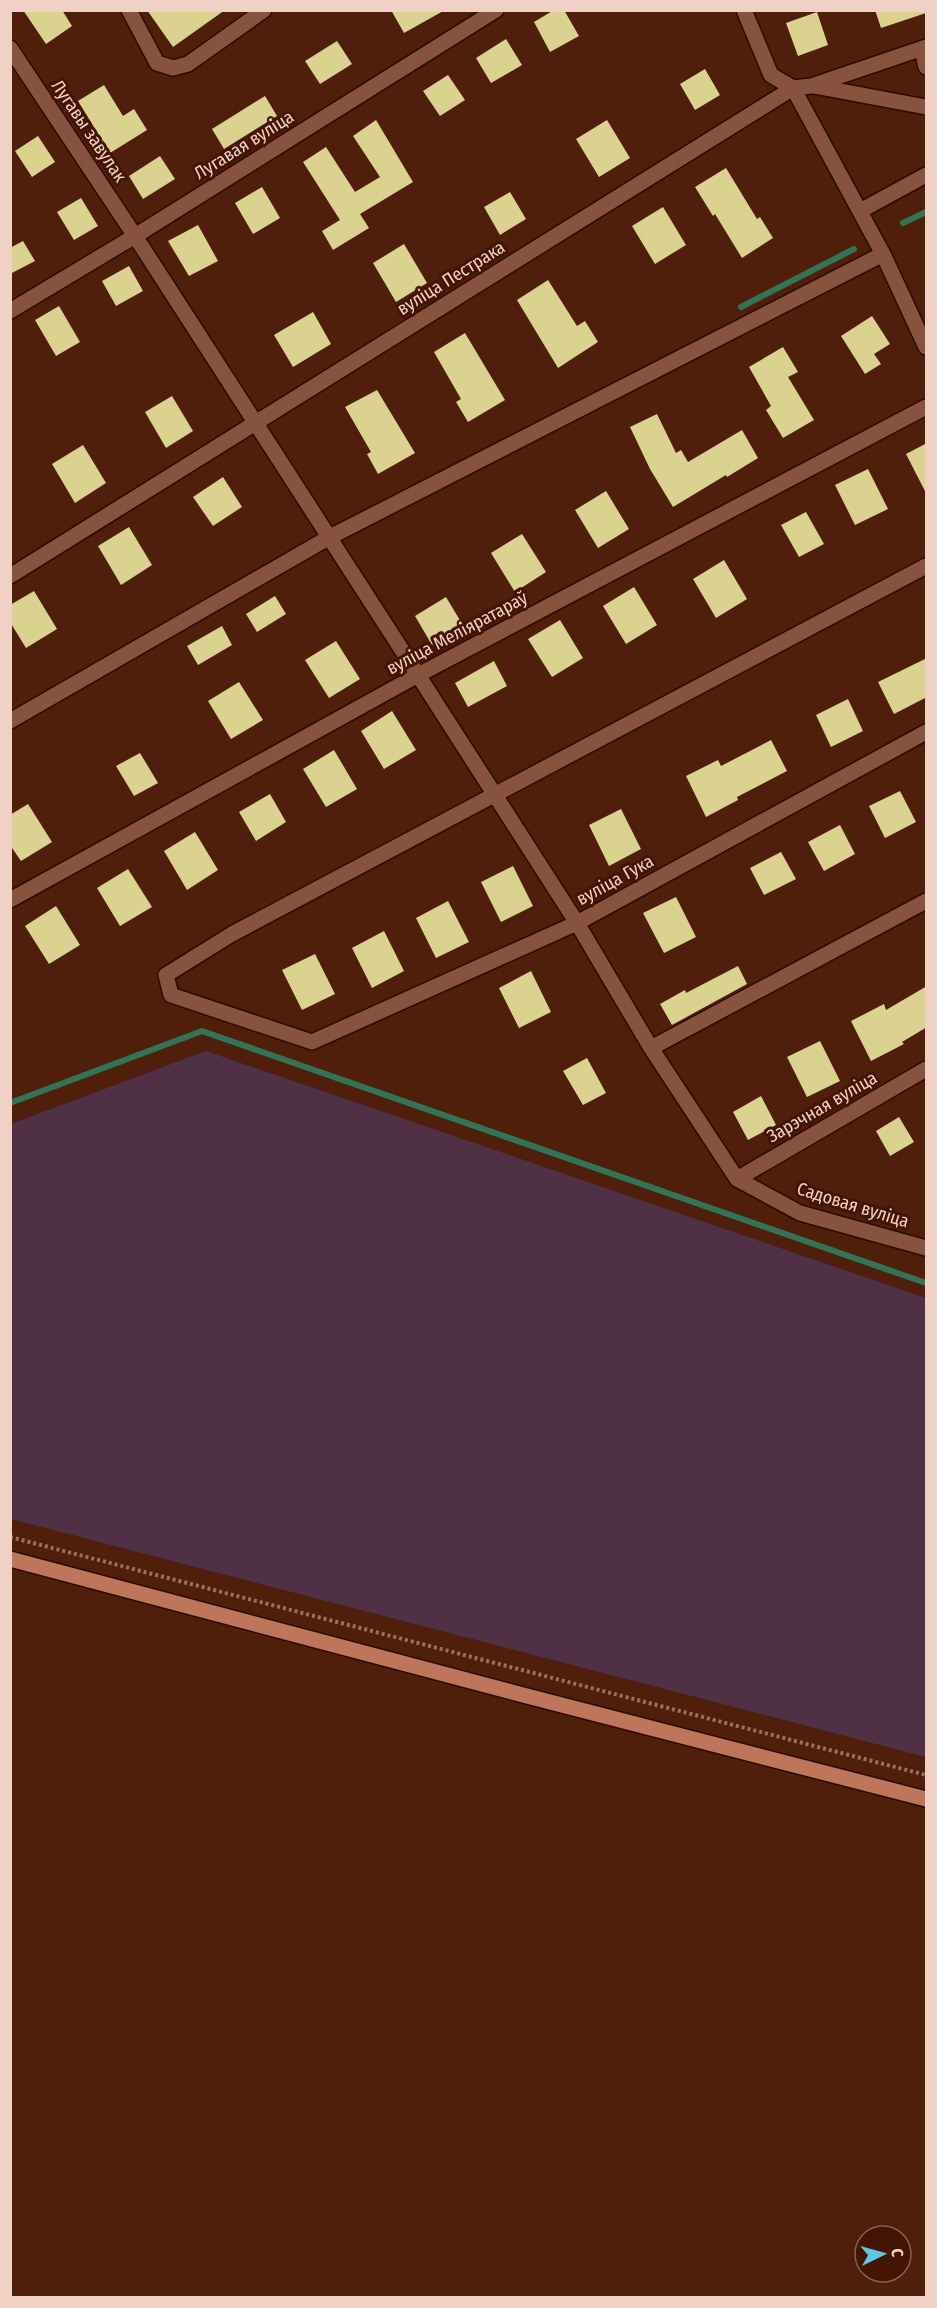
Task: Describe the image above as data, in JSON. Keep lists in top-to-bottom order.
{
  "streets": {
    "street": [
      "Лугавы завулак",
      "Лугавая вуліца",
      "вуліца Пестрака",
      "вуліца Меліяратараў",
      "вуліца Гука",
      "Зарэчная вуліца",
      "Садовая вуліца"
    ]
  },
  "crossings": [
    ["Лугавы завулак", "Лугавая вуліца"],
    ["Лугавы завулак", "вуліца Пестрака"],
    ["Лугавы завулак", "вуліца Меліяратараў"],
    ["Лугавы завулак", "вуліца Гука"],
    ["Лугавы завулак", "Зарэчная вуліца"],
    ["Лугавы завулак", "Садовая вуліца"],
    ["Зарэчная вуліца", "Садовая вуліца"]
  ],
  "north": "right"
}
